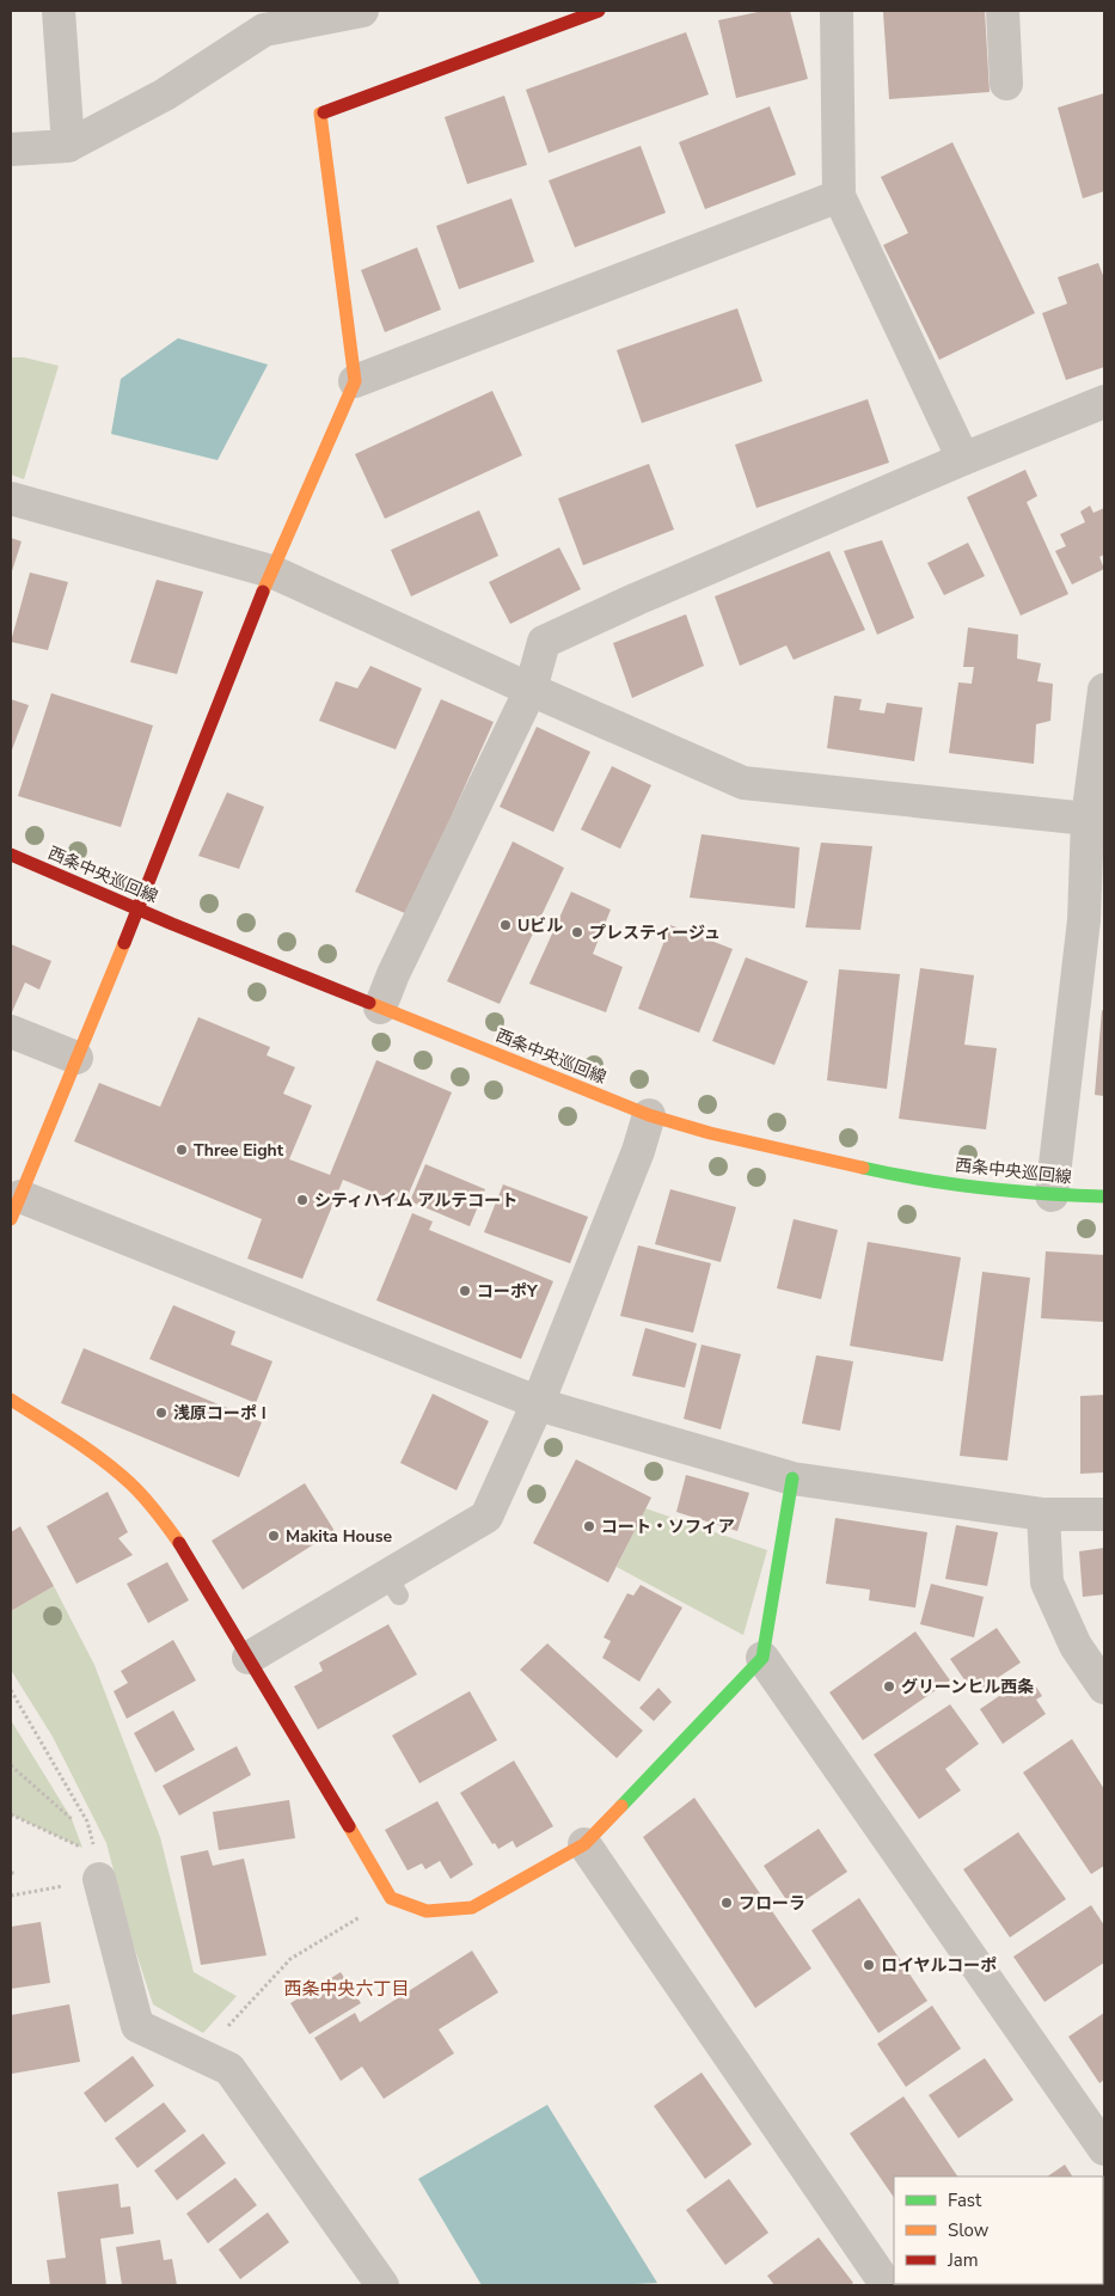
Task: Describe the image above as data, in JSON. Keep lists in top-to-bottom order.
{
  "streets": {
    "street": ["西条中央巡回線"]
  },
  "districts": ["西条中央六丁目"],
  "places": [
    "Uビル",
    "プレスティージュ",
    "Three Eight",
    "シティハイム アルテコート",
    "コーポY",
    "浅原コーポ I",
    "コート・ソフィア",
    "Makita House",
    "グリーンヒル西条",
    "フローラ",
    "ロイヤルコーポ"
  ],
  "legend": ["Fast", "Slow", "Jam"]
}
